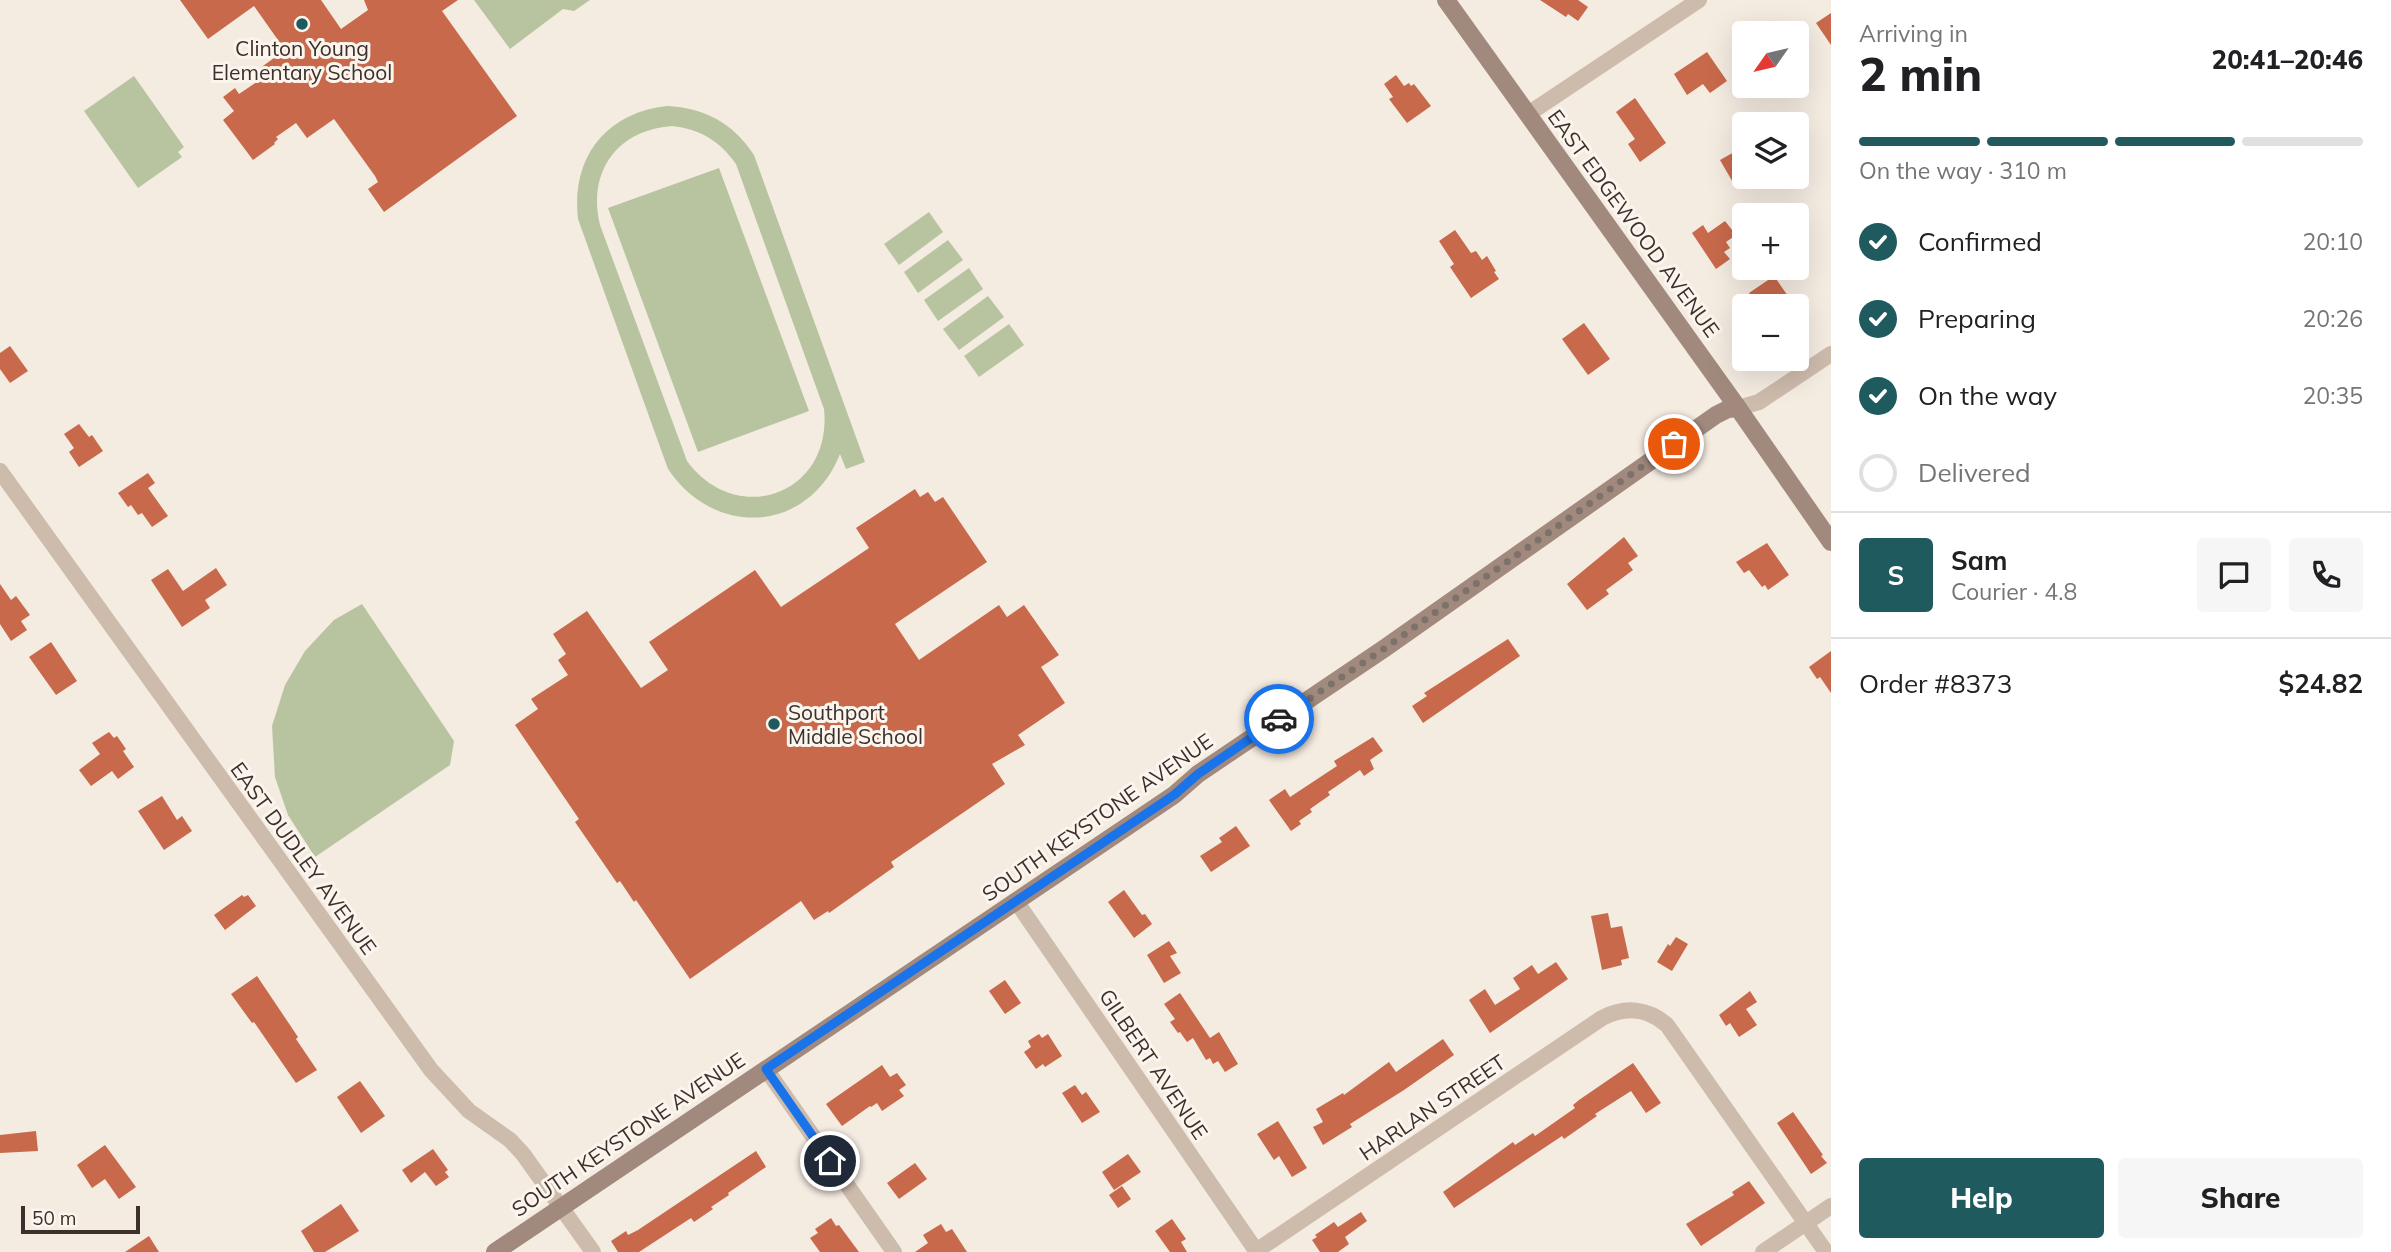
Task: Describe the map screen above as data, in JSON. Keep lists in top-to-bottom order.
{
  "streets": {
    "main road": ["EAST EDGEWOOD AVENUE", "SOUTH KEYSTONE AVENUE"],
    "street": ["EAST DUDLEY AVENUE", "GILBERT AVENUE", "HARLAN STREET"]
  },
  "crossings": [
    ["EAST EDGEWOOD AVENUE", "SOUTH KEYSTONE AVENUE"],
    ["SOUTH KEYSTONE AVENUE", "EAST DUDLEY AVENUE"],
    ["SOUTH KEYSTONE AVENUE", "GILBERT AVENUE"],
    ["GILBERT AVENUE", "HARLAN STREET"]
  ],
  "places": ["Clinton Young Elementary School", "Southport Middle School"],
  "scale_bar": "50 m",
  "north": "bottom left",
  "page": {
    "heading": ["2 min", "Arriving in", "20:41–20:46"],
    "panel": [
      "Sam",
      "Courier · 4.8",
      "Order #8373",
      "$24.82"
    ],
    "map_buttons": ["+", "−"],
    "bar": "On the way · 310 m",
    "list": [
      ["Confirmed", "20:10"],
      ["Preparing", "20:26"],
      ["On the way", "20:35"],
      "Delivered"
    ],
    "round": "S",
    "buttons": ["Help", "Share"],
    "scale": "50 m"
  }
}
